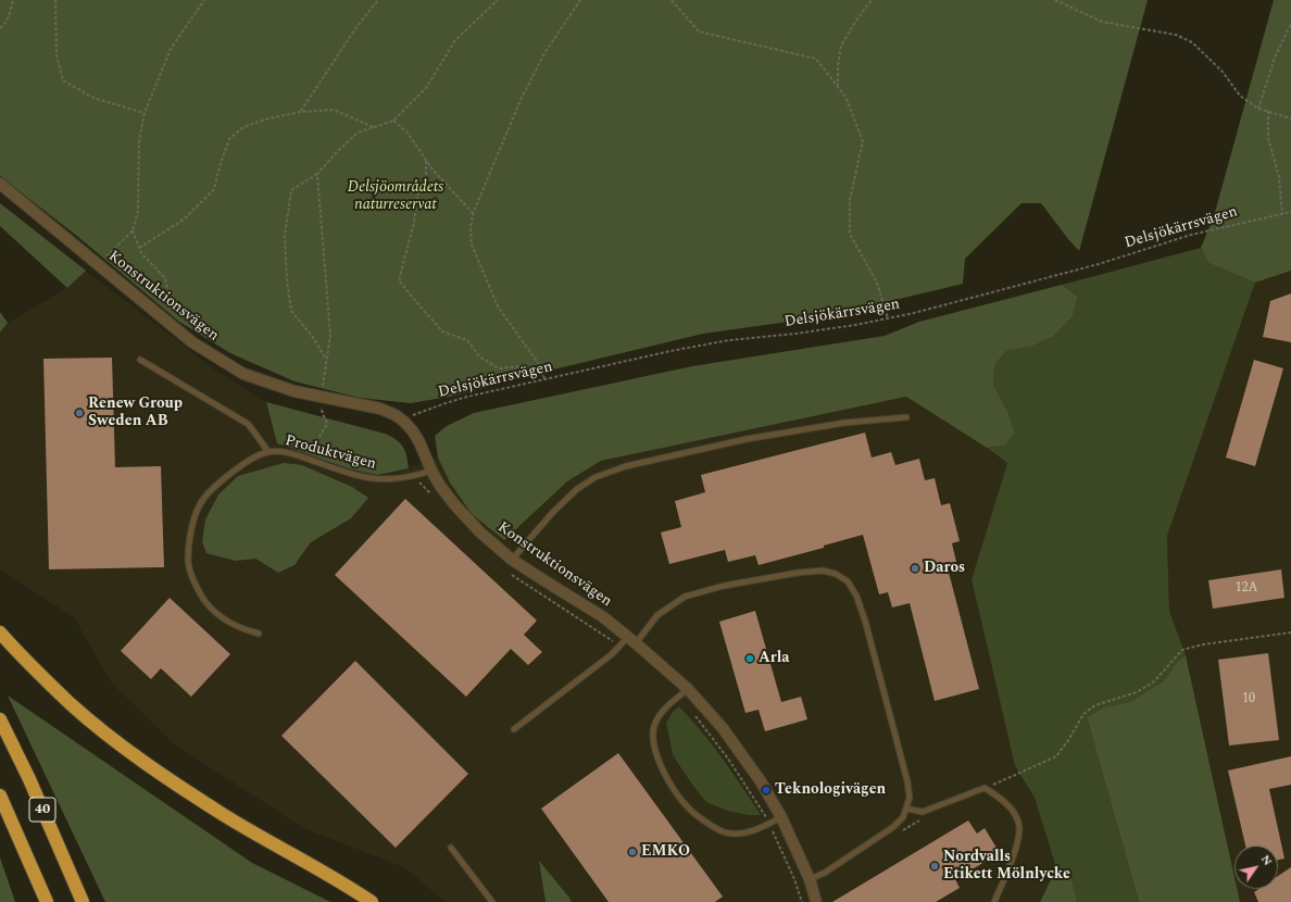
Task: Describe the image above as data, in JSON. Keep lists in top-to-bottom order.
{
  "streets": {
    "highway": ["40"],
    "street": ["Konstruktionsvägen"],
    "lane": ["Produktvägen"],
    "path": ["Delsjökärrsvägen"]
  },
  "crossings": [
    ["Delsjökärrsvägen", "Konstruktionsvägen"],
    ["Konstruktionsvägen", "Produktvägen"]
  ],
  "parks": ["Delsjöområdets naturreservat"],
  "places": [
    "Renew Group Sweden AB",
    "Daros",
    "Arla",
    "Teknologivägen",
    "EMKO",
    "Nordvalls Etikett Mölnlycke"
  ],
  "house_numbers": ["12A", "10"],
  "north": "top right"
}
